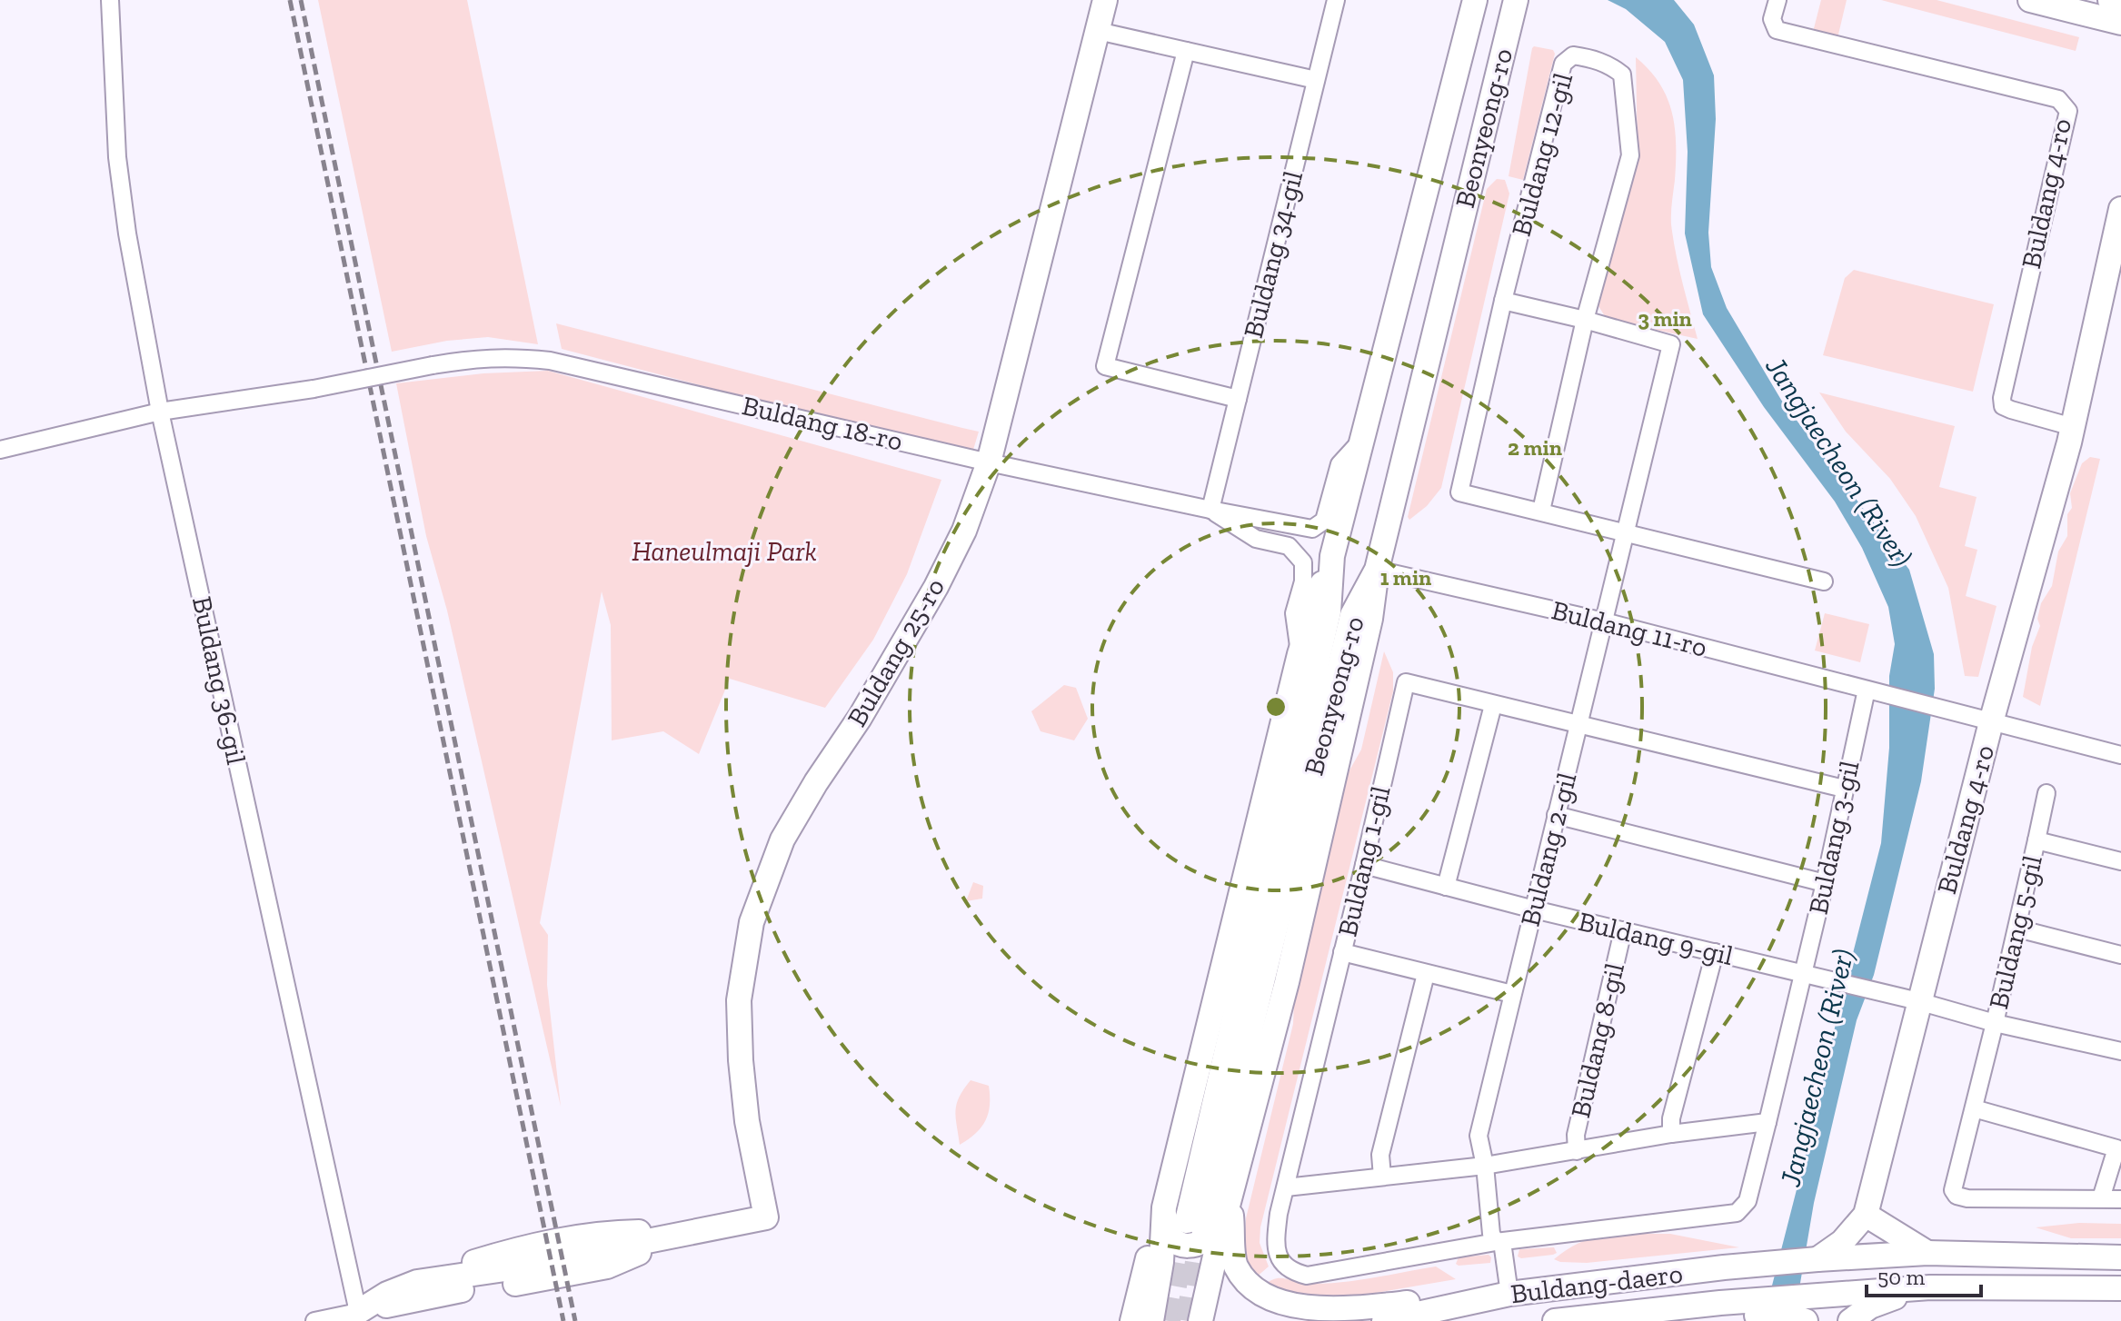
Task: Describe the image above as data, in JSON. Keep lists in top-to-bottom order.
{
  "streets": {
    "main road": [
      "Beonyeong-ro",
      "Buldang 4-ro",
      "Buldang 25-ro",
      "Buldang-daero"
    ],
    "street": [
      "Buldang 12-gil",
      "Buldang 34-gil",
      "Buldang 18-ro",
      "Buldang 11-ro",
      "Buldang 36-gil",
      "Buldang 3-gil",
      "Buldang 2-gil",
      "Buldang 1-gil",
      "Buldang 5-gil",
      "Buldang 9-gil",
      "Buldang 8-gil"
    ]
  },
  "crossings": [
    ["Beonyeong-ro", "Buldang 18-ro"],
    ["Beonyeong-ro", "Buldang 11-ro"],
    ["Buldang 12-gil", "Buldang 2-gil"],
    ["Buldang 4-ro", "Buldang 11-ro"],
    ["Buldang 4-ro", "Buldang 9-gil"],
    ["Buldang 34-gil", "Buldang 18-ro"],
    ["Buldang 18-ro", "Buldang 25-ro"],
    ["Buldang 18-ro", "Buldang 36-gil"],
    ["Buldang 11-ro", "Buldang 3-gil"],
    ["Buldang 11-ro", "Buldang 2-gil"],
    ["Buldang 3-gil", "Buldang 2-gil"],
    ["Buldang 3-gil", "Buldang 1-gil"],
    ["Buldang 3-gil", "Buldang 9-gil"],
    ["Buldang 3-gil", "Buldang 8-gil"],
    ["Buldang 2-gil", "Buldang 1-gil"],
    ["Buldang 2-gil", "Buldang 9-gil"],
    ["Buldang 2-gil", "Buldang 8-gil"],
    ["Buldang 2-gil", "Buldang-daero"],
    ["Buldang 1-gil", "Buldang 9-gil"],
    ["Buldang 1-gil", "Buldang 8-gil"],
    ["Buldang 9-gil", "Buldang 8-gil"]
  ],
  "water": ["Jangjaecheon (River)"],
  "parks": ["Haneulmaji Park"],
  "scale_bar": "50 m",
  "rings": ["3 min", "2 min", "1 min"]
}
